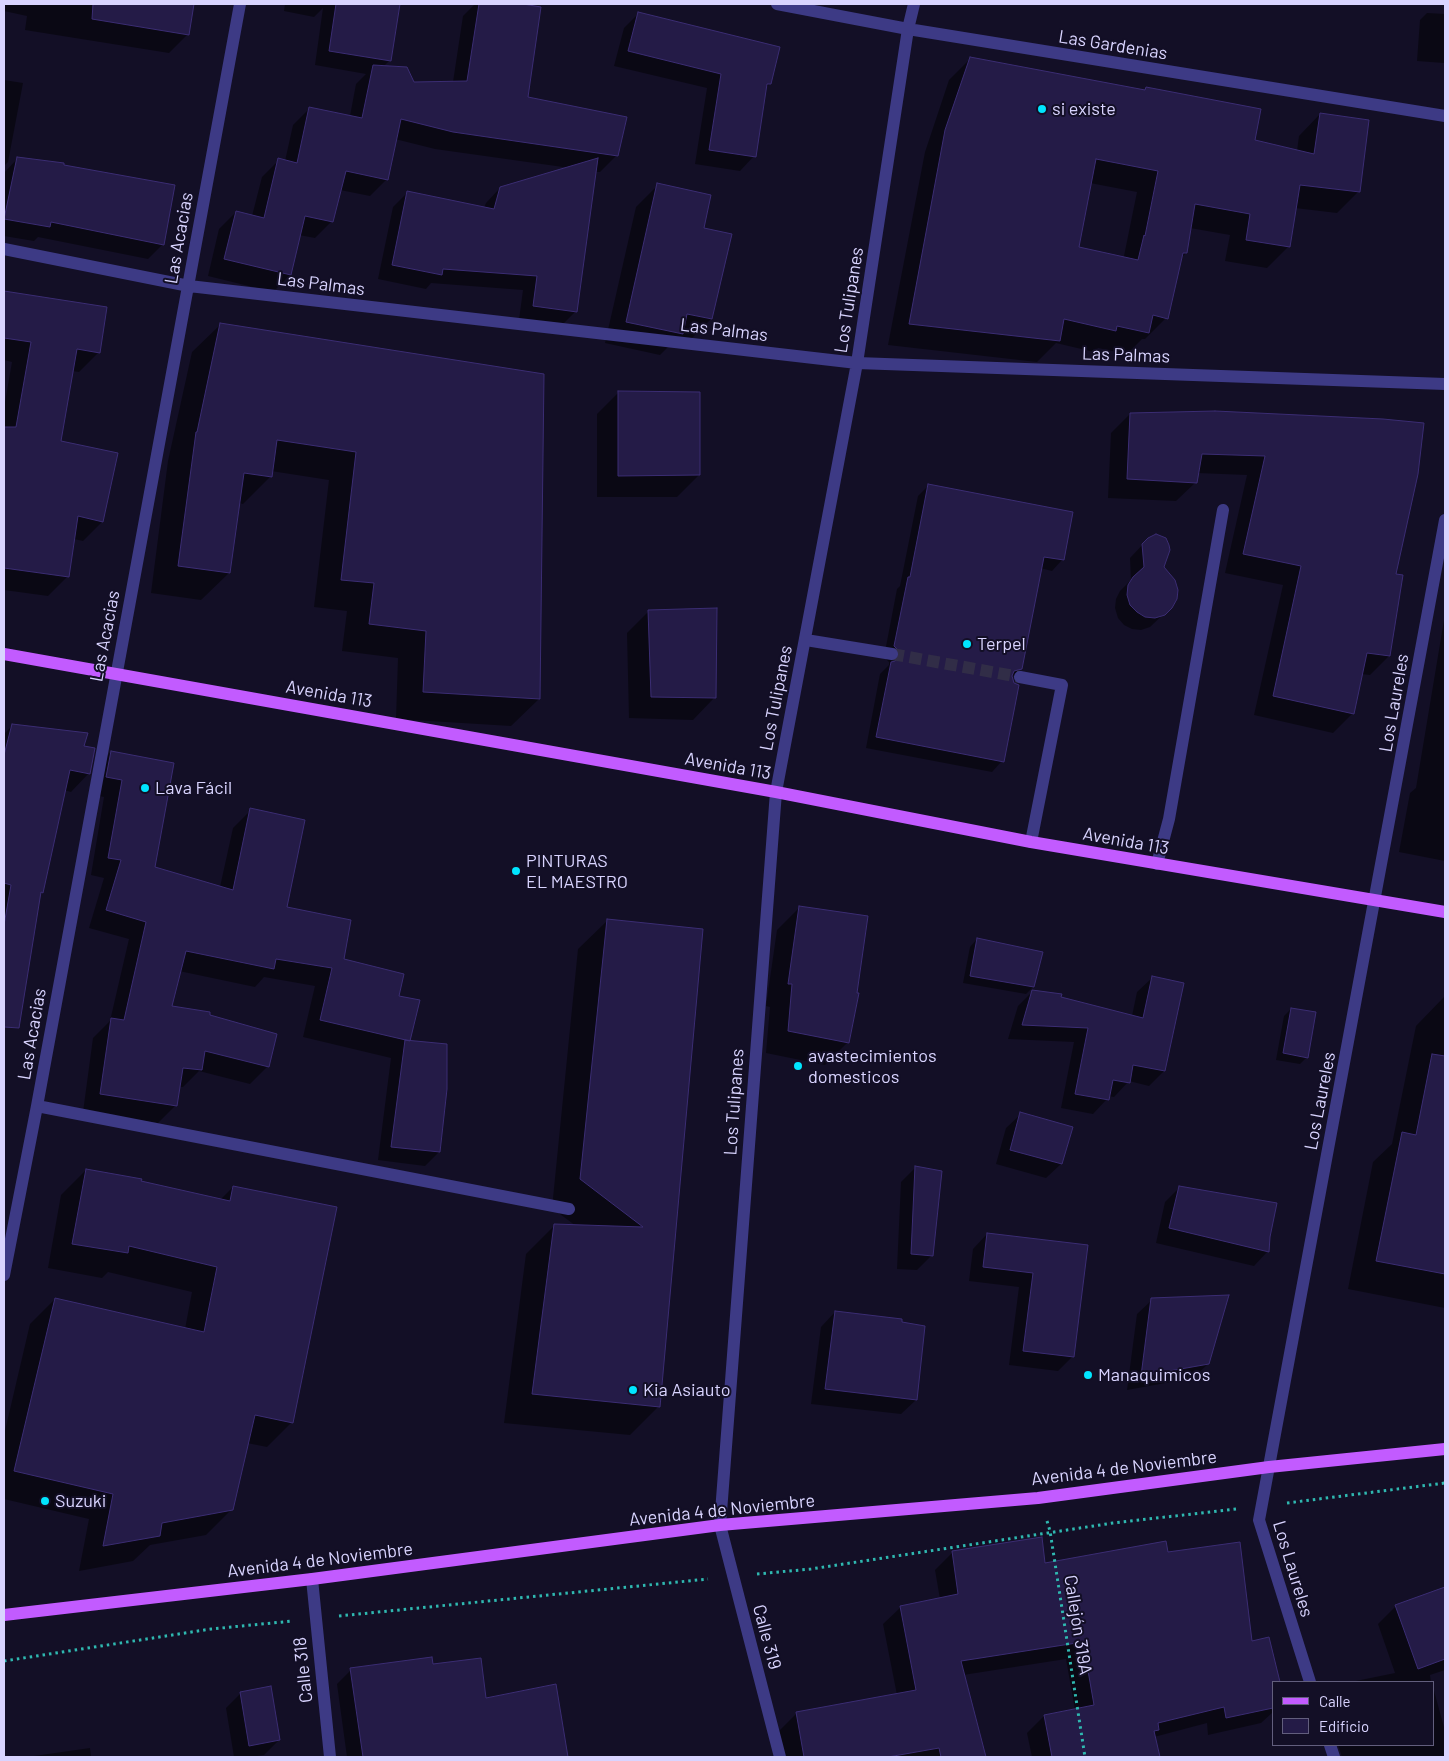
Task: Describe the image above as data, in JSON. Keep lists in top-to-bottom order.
{
  "streets": {
    "main road": ["Avenida 113", "Avenida 4 de Noviembre"],
    "street": [
      "Las Gardenias",
      "Las Acacias",
      "Las Palmas",
      "Los Tulipanes",
      "Los Laureles",
      "Calle 319",
      "Calle 318"
    ],
    "path": ["Callejón 319A"]
  },
  "crossings": [
    ["Las Gardenias", "Los Tulipanes"],
    ["Las Acacias", "Las Palmas"],
    ["Las Acacias", "Avenida 113"],
    ["Las Palmas", "Los Tulipanes"],
    ["Los Tulipanes", "Avenida 113"],
    ["Los Tulipanes", "Avenida 4 de Noviembre"],
    ["Los Tulipanes", "Calle 319"],
    ["Avenida 113", "Los Laureles"],
    ["Los Laureles", "Avenida 4 de Noviembre"],
    ["Avenida 4 de Noviembre", "Callejón 319A"],
    ["Avenida 4 de Noviembre", "Calle 319"],
    ["Avenida 4 de Noviembre", "Calle 318"]
  ],
  "places": [
    "si existe",
    "Terpel",
    "Lava Fácil",
    "PINTURAS EL MAESTRO",
    "avastecimientos domesticos",
    "Manaquimicos",
    "Kia Asiauto",
    "Suzuki"
  ],
  "legend": ["Calle", "Edificio"]
}
